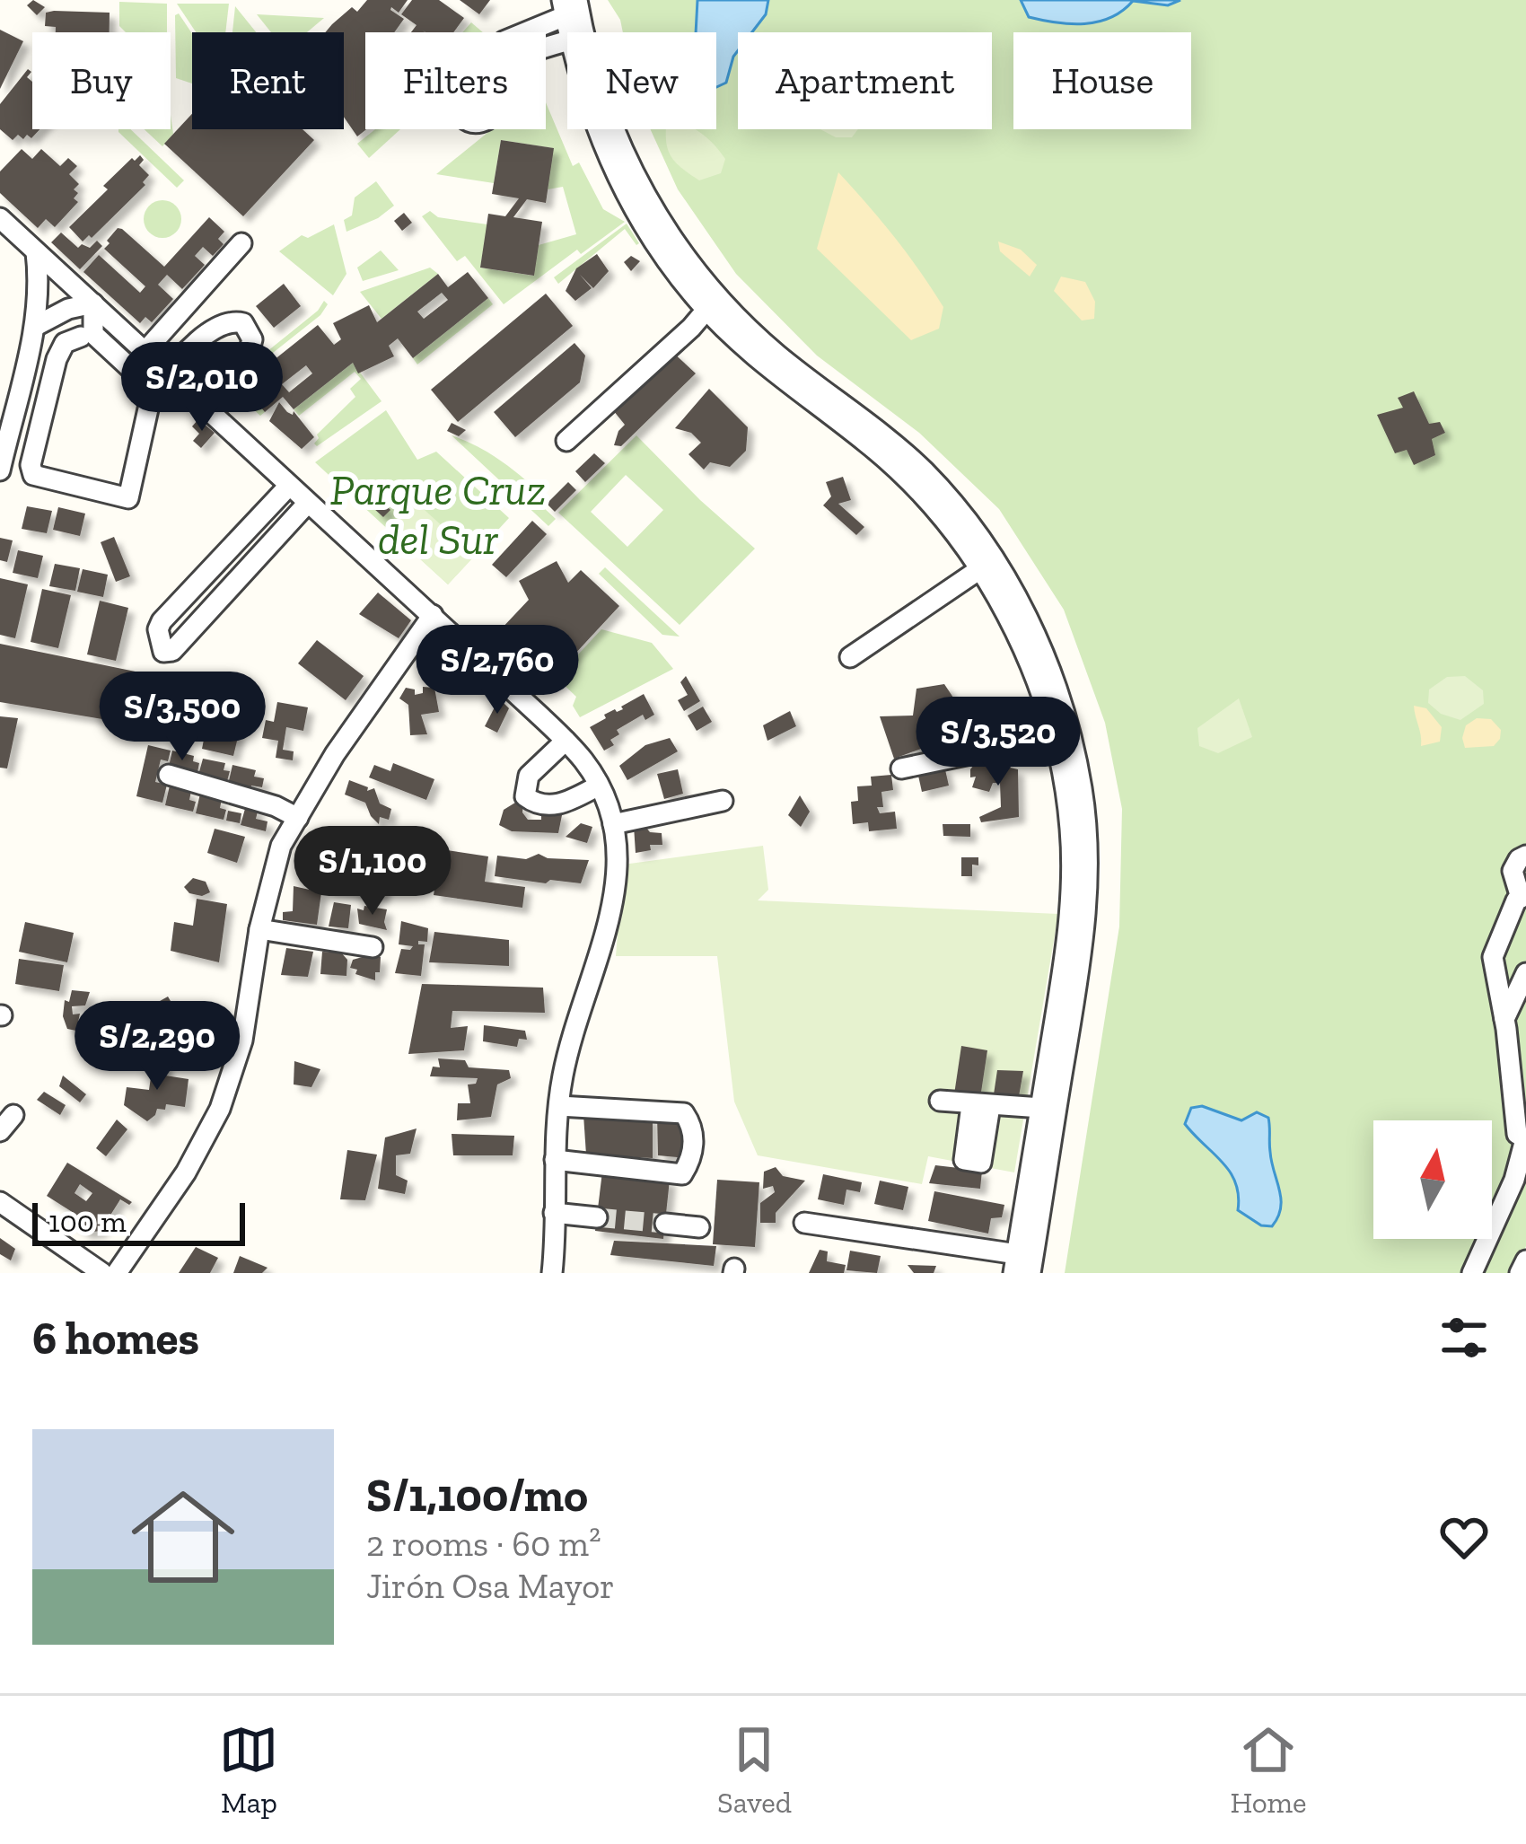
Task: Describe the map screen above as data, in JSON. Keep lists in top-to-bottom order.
{
  "parks": ["Parque Cruz del Sur"],
  "scale_bar": "100 m",
  "north": "top",
  "page": {
    "chip": [
      "Buy",
      "Rent",
      "Filters",
      "New",
      "Apartment",
      "House"
    ],
    "price": [
      "S/2,010",
      "S/2,760",
      "S/3,500",
      "S/3,520",
      "S/1,100",
      "S/2,290"
    ],
    "scale": "100 m",
    "heading": "6 homes",
    "list": [
      {
        "name": "S/1,100/mo",
        "note": "2 rooms · 60 m² · Jirón Osa Mayor"
      }
    ],
    "tabs": ["Map", "Saved", "Home"]
  }
}
